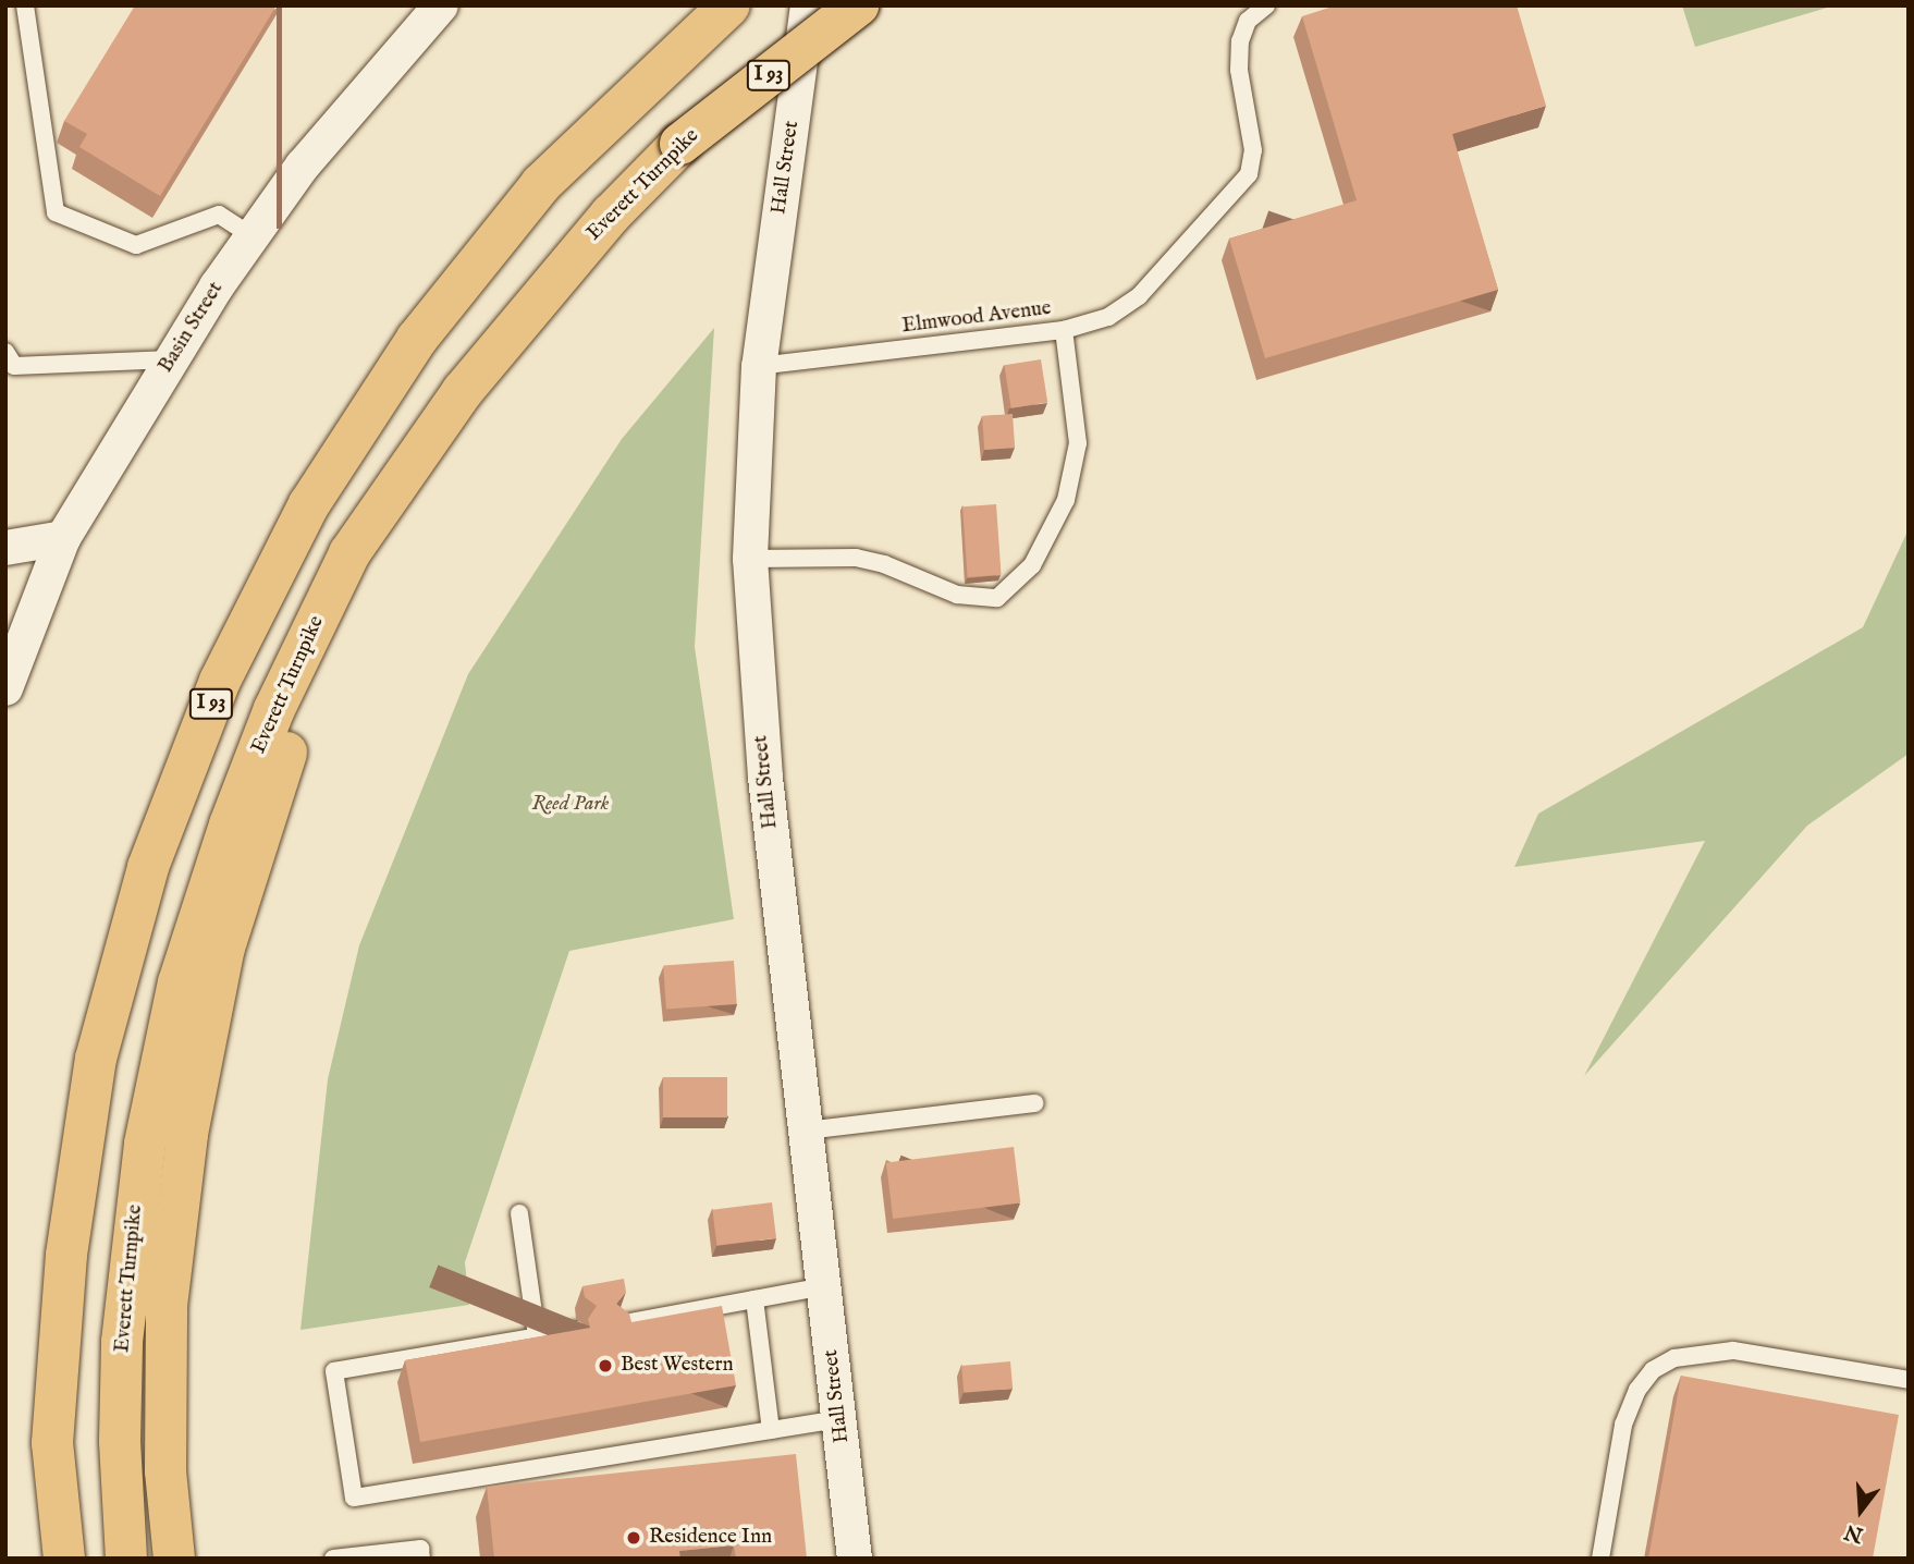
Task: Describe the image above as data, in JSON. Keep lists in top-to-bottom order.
{
  "streets": {
    "highway": ["I 93", "Everett Turnpike"],
    "street": ["Hall Street", "Basin Street"],
    "lane": ["Elmwood Avenue"]
  },
  "crossings": [
    ["Hall Street", "Elmwood Avenue"]
  ],
  "parks": ["Reed Park"],
  "places": ["Best Western", "Residence Inn"],
  "north": "bottom"
}
